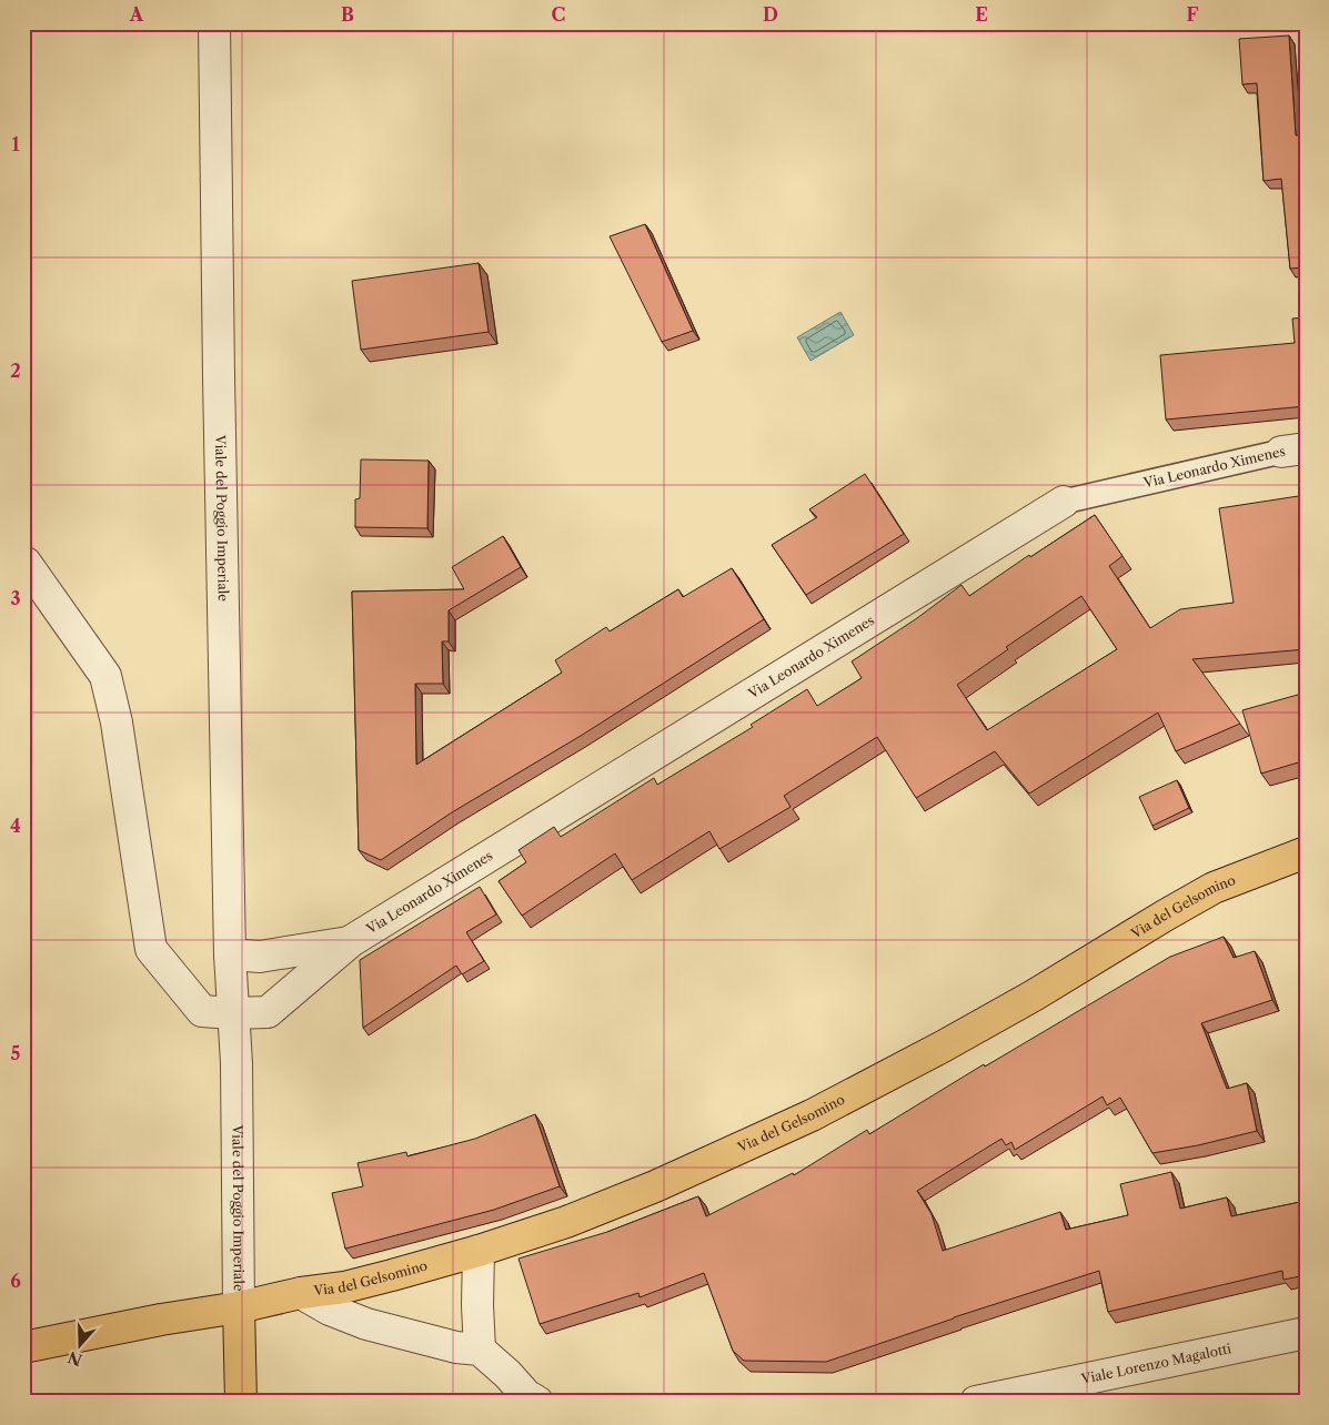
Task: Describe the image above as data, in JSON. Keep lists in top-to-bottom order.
{
  "streets": {
    "main road": ["Viale del Poggio Imperiale", "Via del Gelsomino"],
    "street": ["Via Leonardo Ximenes", "Viale Lorenzo Magalotti"]
  },
  "crossings": [
    ["Via Leonardo Ximenes", "Viale del Poggio Imperiale"],
    ["Viale del Poggio Imperiale", "Via del Gelsomino"]
  ],
  "north": "bottom",
  "grid": {
    "columns": [
      "A",
      "B",
      "C",
      "D",
      "E",
      "F"
    ],
    "rows": [
      "1",
      "2",
      "3",
      "4",
      "5",
      "6"
    ]
  }
}
